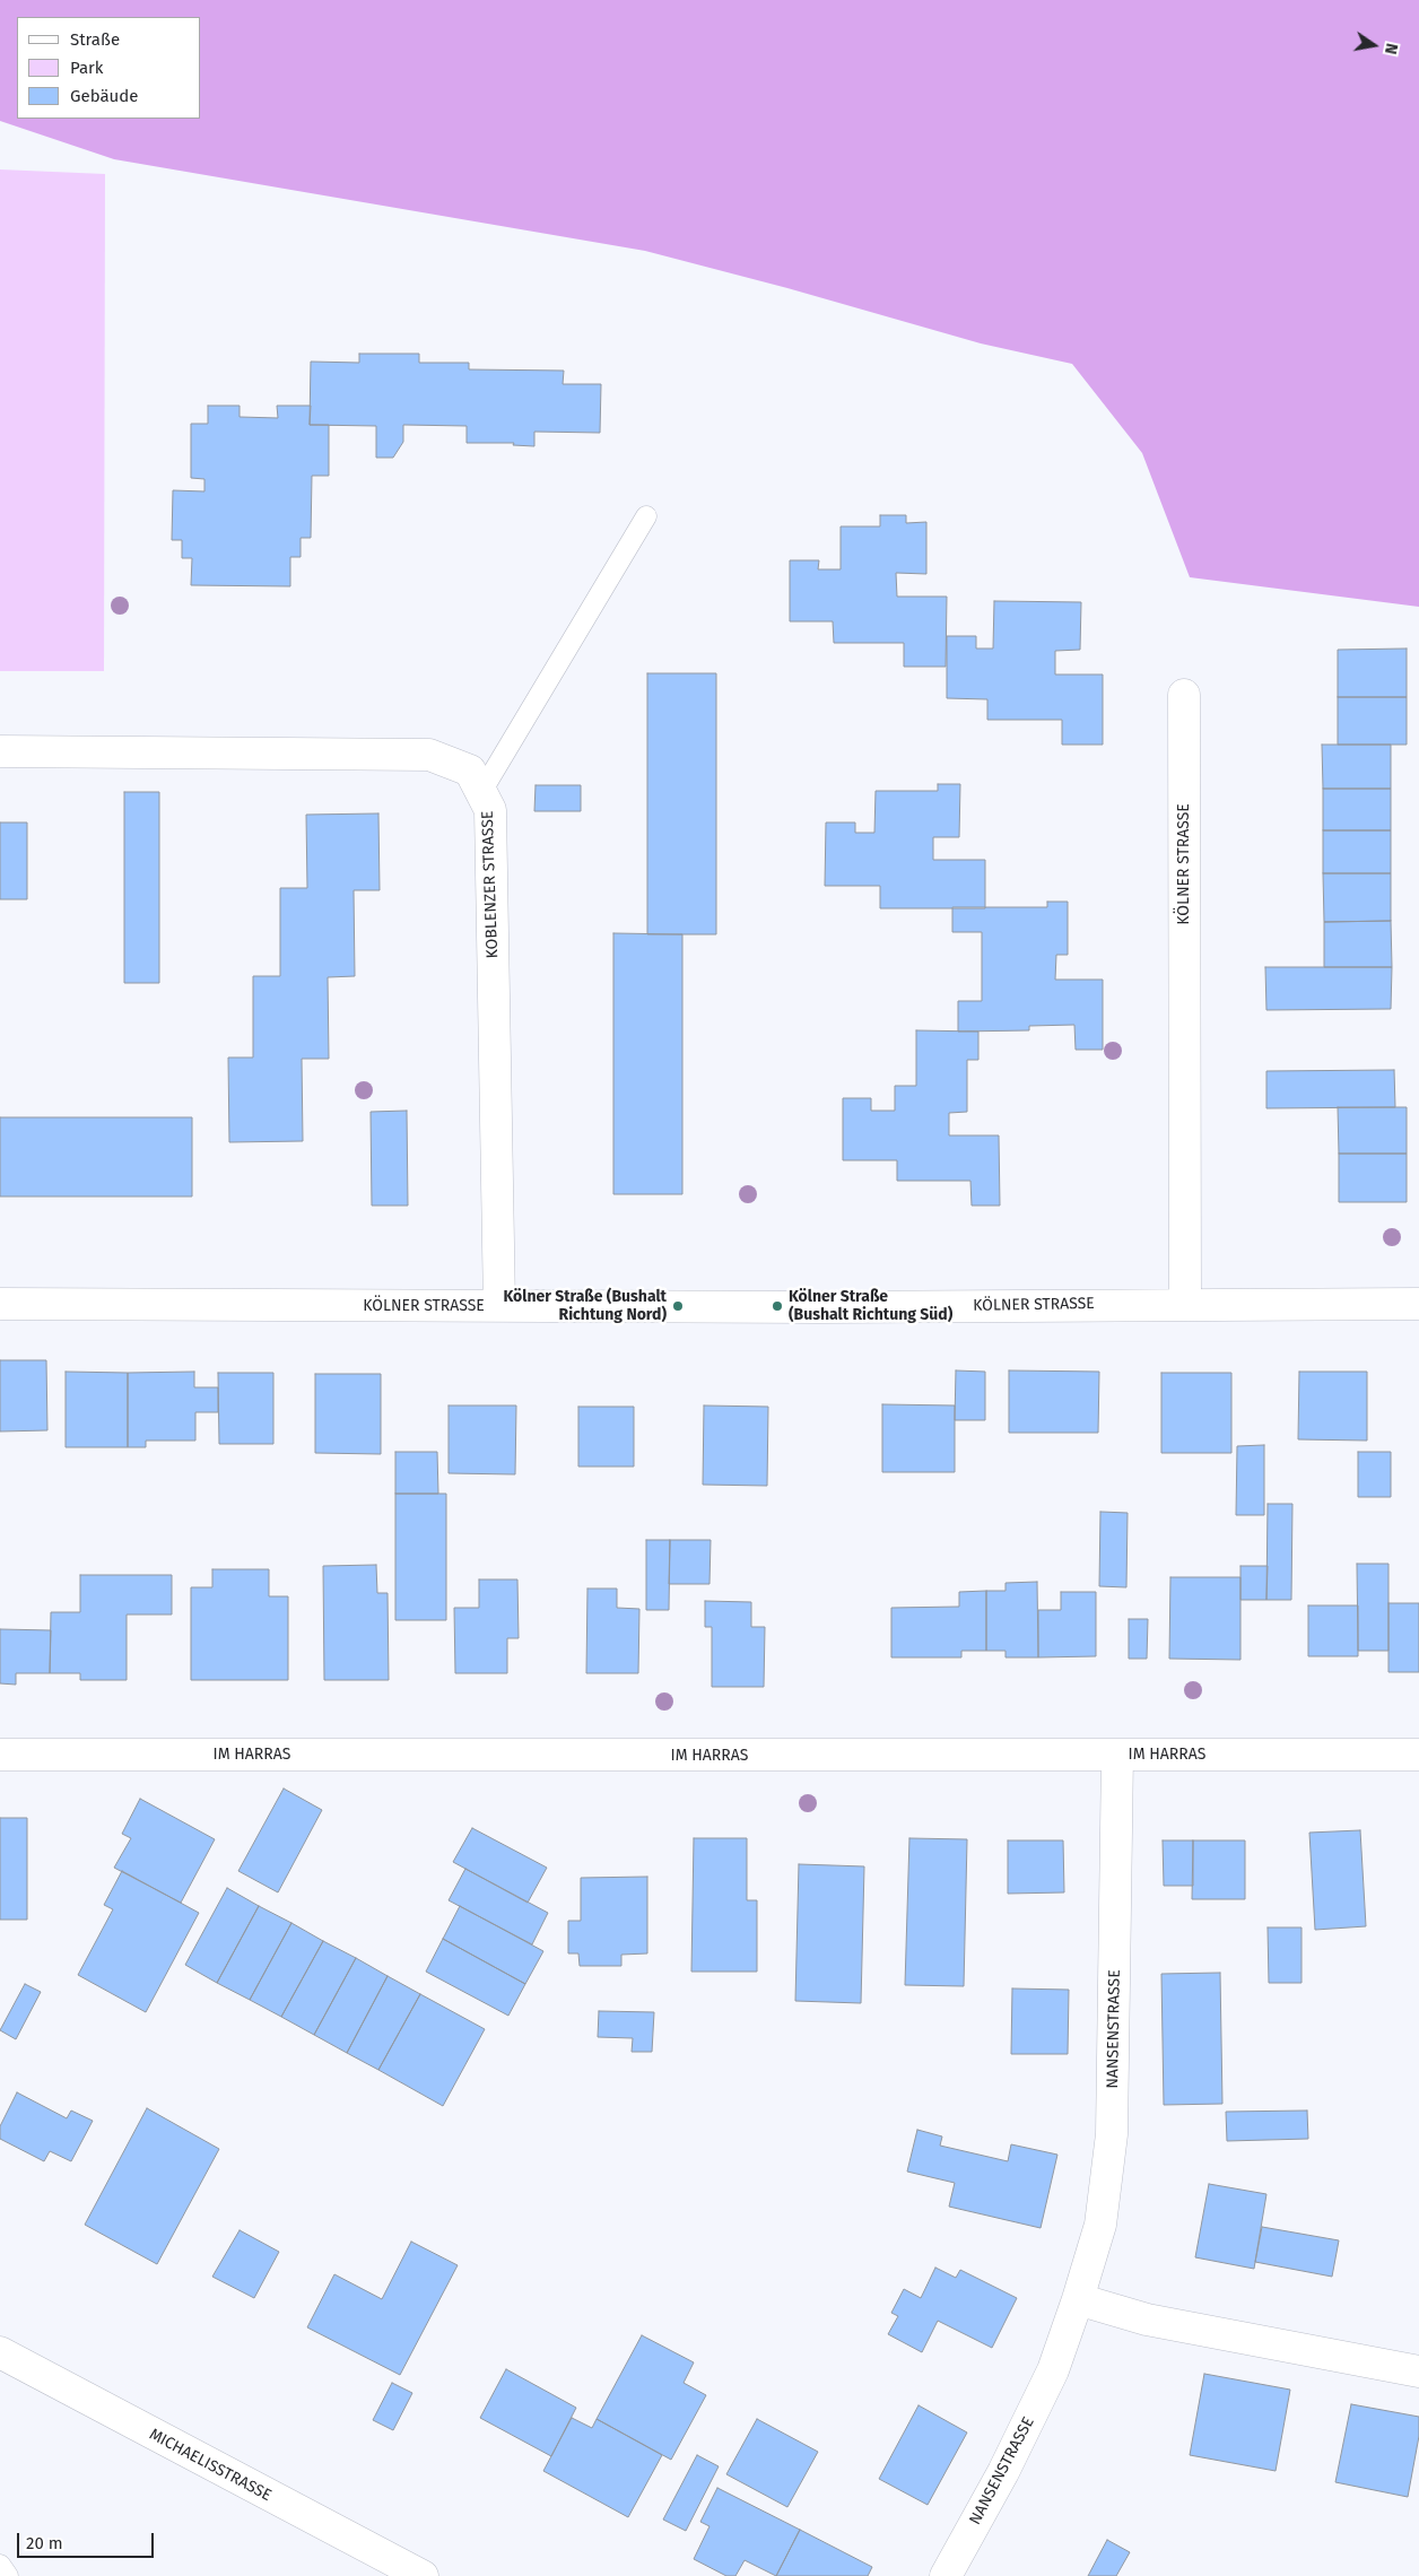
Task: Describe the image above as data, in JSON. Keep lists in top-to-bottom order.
{
  "streets": {
    "street": [
      "KÖLNER STRASSE",
      "KOBLENZER STRASSE",
      "IM HARRAS",
      "NANSENSTRASSE",
      "MICHAELISSTRASSE"
    ]
  },
  "crossings": [
    ["KÖLNER STRASSE", "KOBLENZER STRASSE"],
    ["IM HARRAS", "NANSENSTRASSE"]
  ],
  "places": ["Kölner Straße (Bushalt Richtung Nord)", "Kölner Straße (Bushalt Richtung Süd)"],
  "legend": ["Straße", "Park", "Gebäude"],
  "scale_bar": "20 m",
  "north": "right"
}
